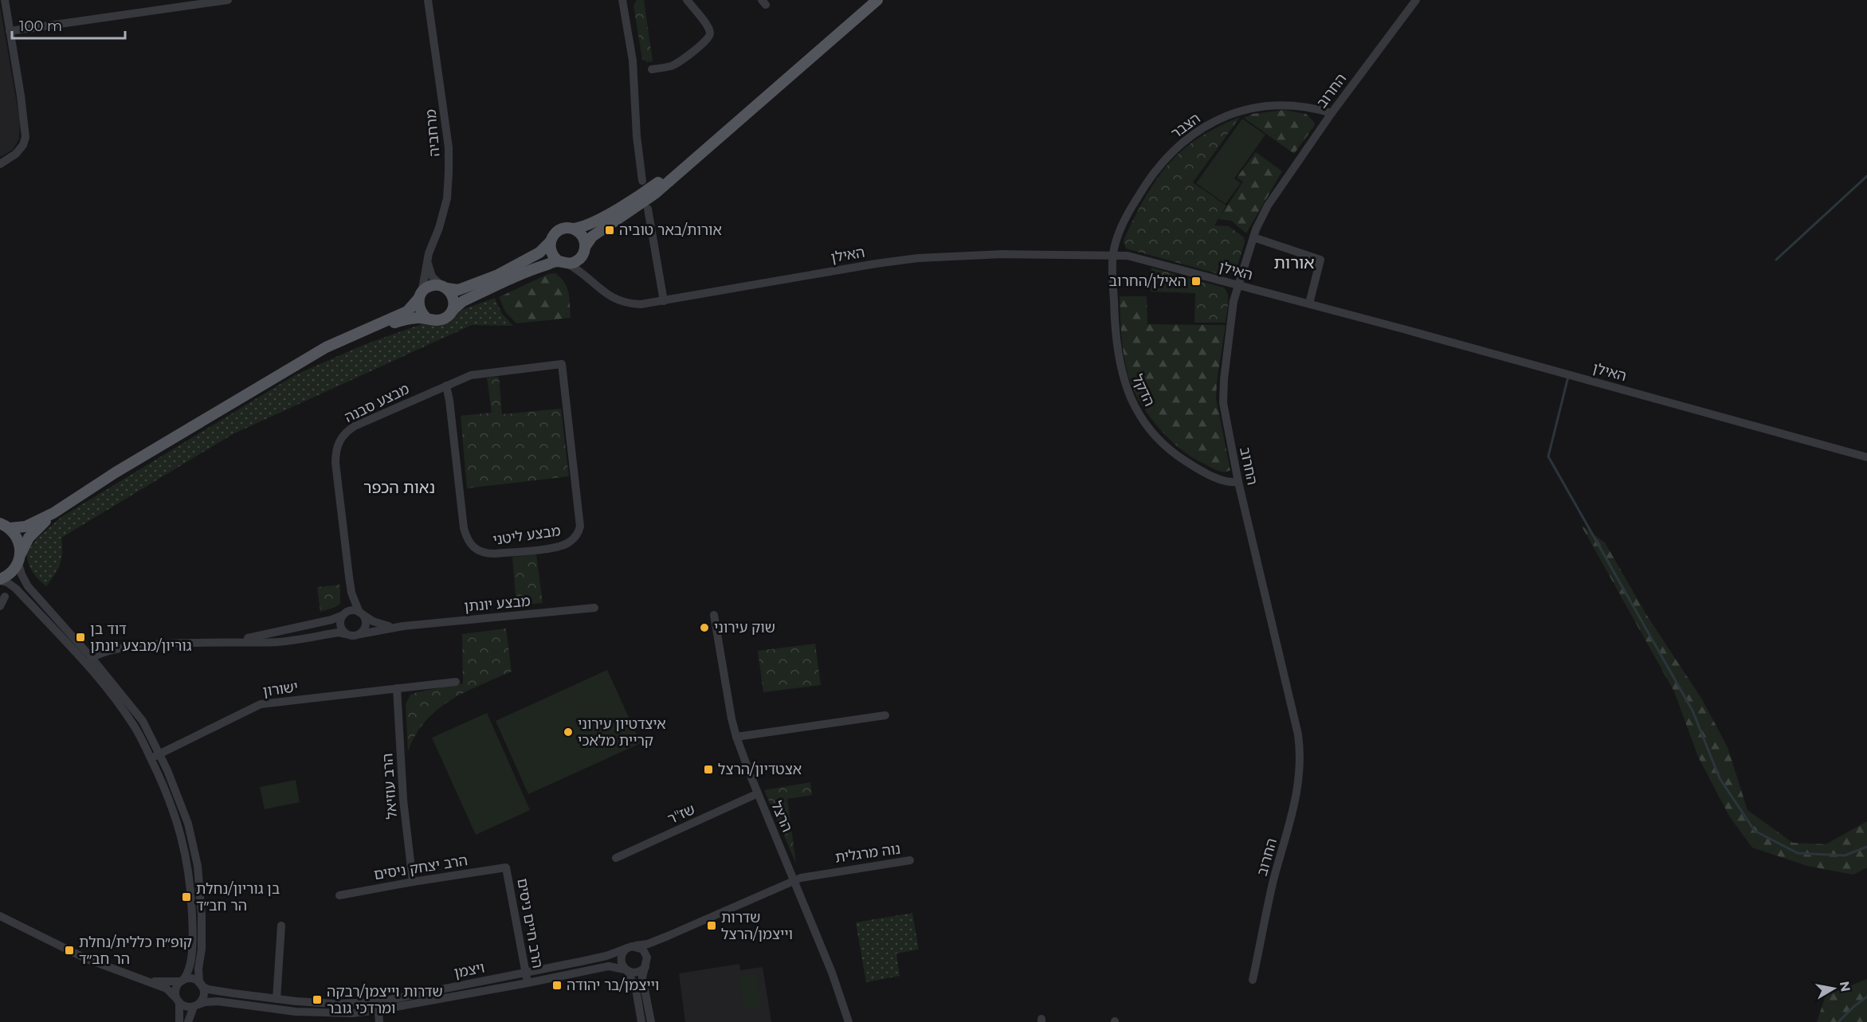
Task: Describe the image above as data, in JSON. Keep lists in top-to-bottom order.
{
  "streets": {
    "street": [
      "החרוב",
      "הצבר",
      "מרחביה",
      "האילן",
      "הדקל",
      "מבצע סבנה",
      "מבצע ליטני",
      "מבצע יונתן",
      "ישורון",
      "הרב עוזיאל",
      "שז\"ר",
      "הרצל",
      "נוה מרגלית",
      "הרב יצחק ניסים",
      "הרב חיים ניסים",
      "ויצמן"
    ]
  },
  "crossings": [
    ["החרוב", "הצבר"],
    ["החרוב", "האילן"],
    ["החרוב", "הדקל"],
    ["הצבר", "האילן"],
    ["הצבר", "הדקל"],
    ["האילן", "הדקל"],
    ["מבצע סבנה", "מבצע ליטני"],
    ["מבצע סבנה", "מבצע יונתן"],
    ["ישורון", "הרב עוזיאל"],
    ["הרב עוזיאל", "הרב יצחק ניסים"],
    ["שז\"ר", "הרצל"],
    ["הרצל", "נוה מרגלית"],
    ["הרצל", "ויצמן"],
    ["נוה מרגלית", "ויצמן"],
    ["הרב יצחק ניסים", "הרב חיים ניסים"],
    ["הרב חיים ניסים", "ויצמן"]
  ],
  "districts": ["אורות", "נאות הכפר"],
  "places": {
    "transit": [
      "אורות/באר טוביה",
      "האילן/החרוב",
      "דוד בן גוריון/מבצע יונתן",
      "אצטדיון/הרצל",
      "בן גוריון/נחלת הר חב״ד",
      "שדרות וייצמן/הרצל",
      "קופ״ח כללית/נחלת הר חב״ד",
      "וייצמן/בר יהודה",
      "שדרות וייצמן/רבקה ומרדכי גובר"
    ],
    "other": ["שוק עירוני", "איצדטיון עירוני קריית מלאכי"]
  },
  "scale_bar": "100 m",
  "north": "right"
}
